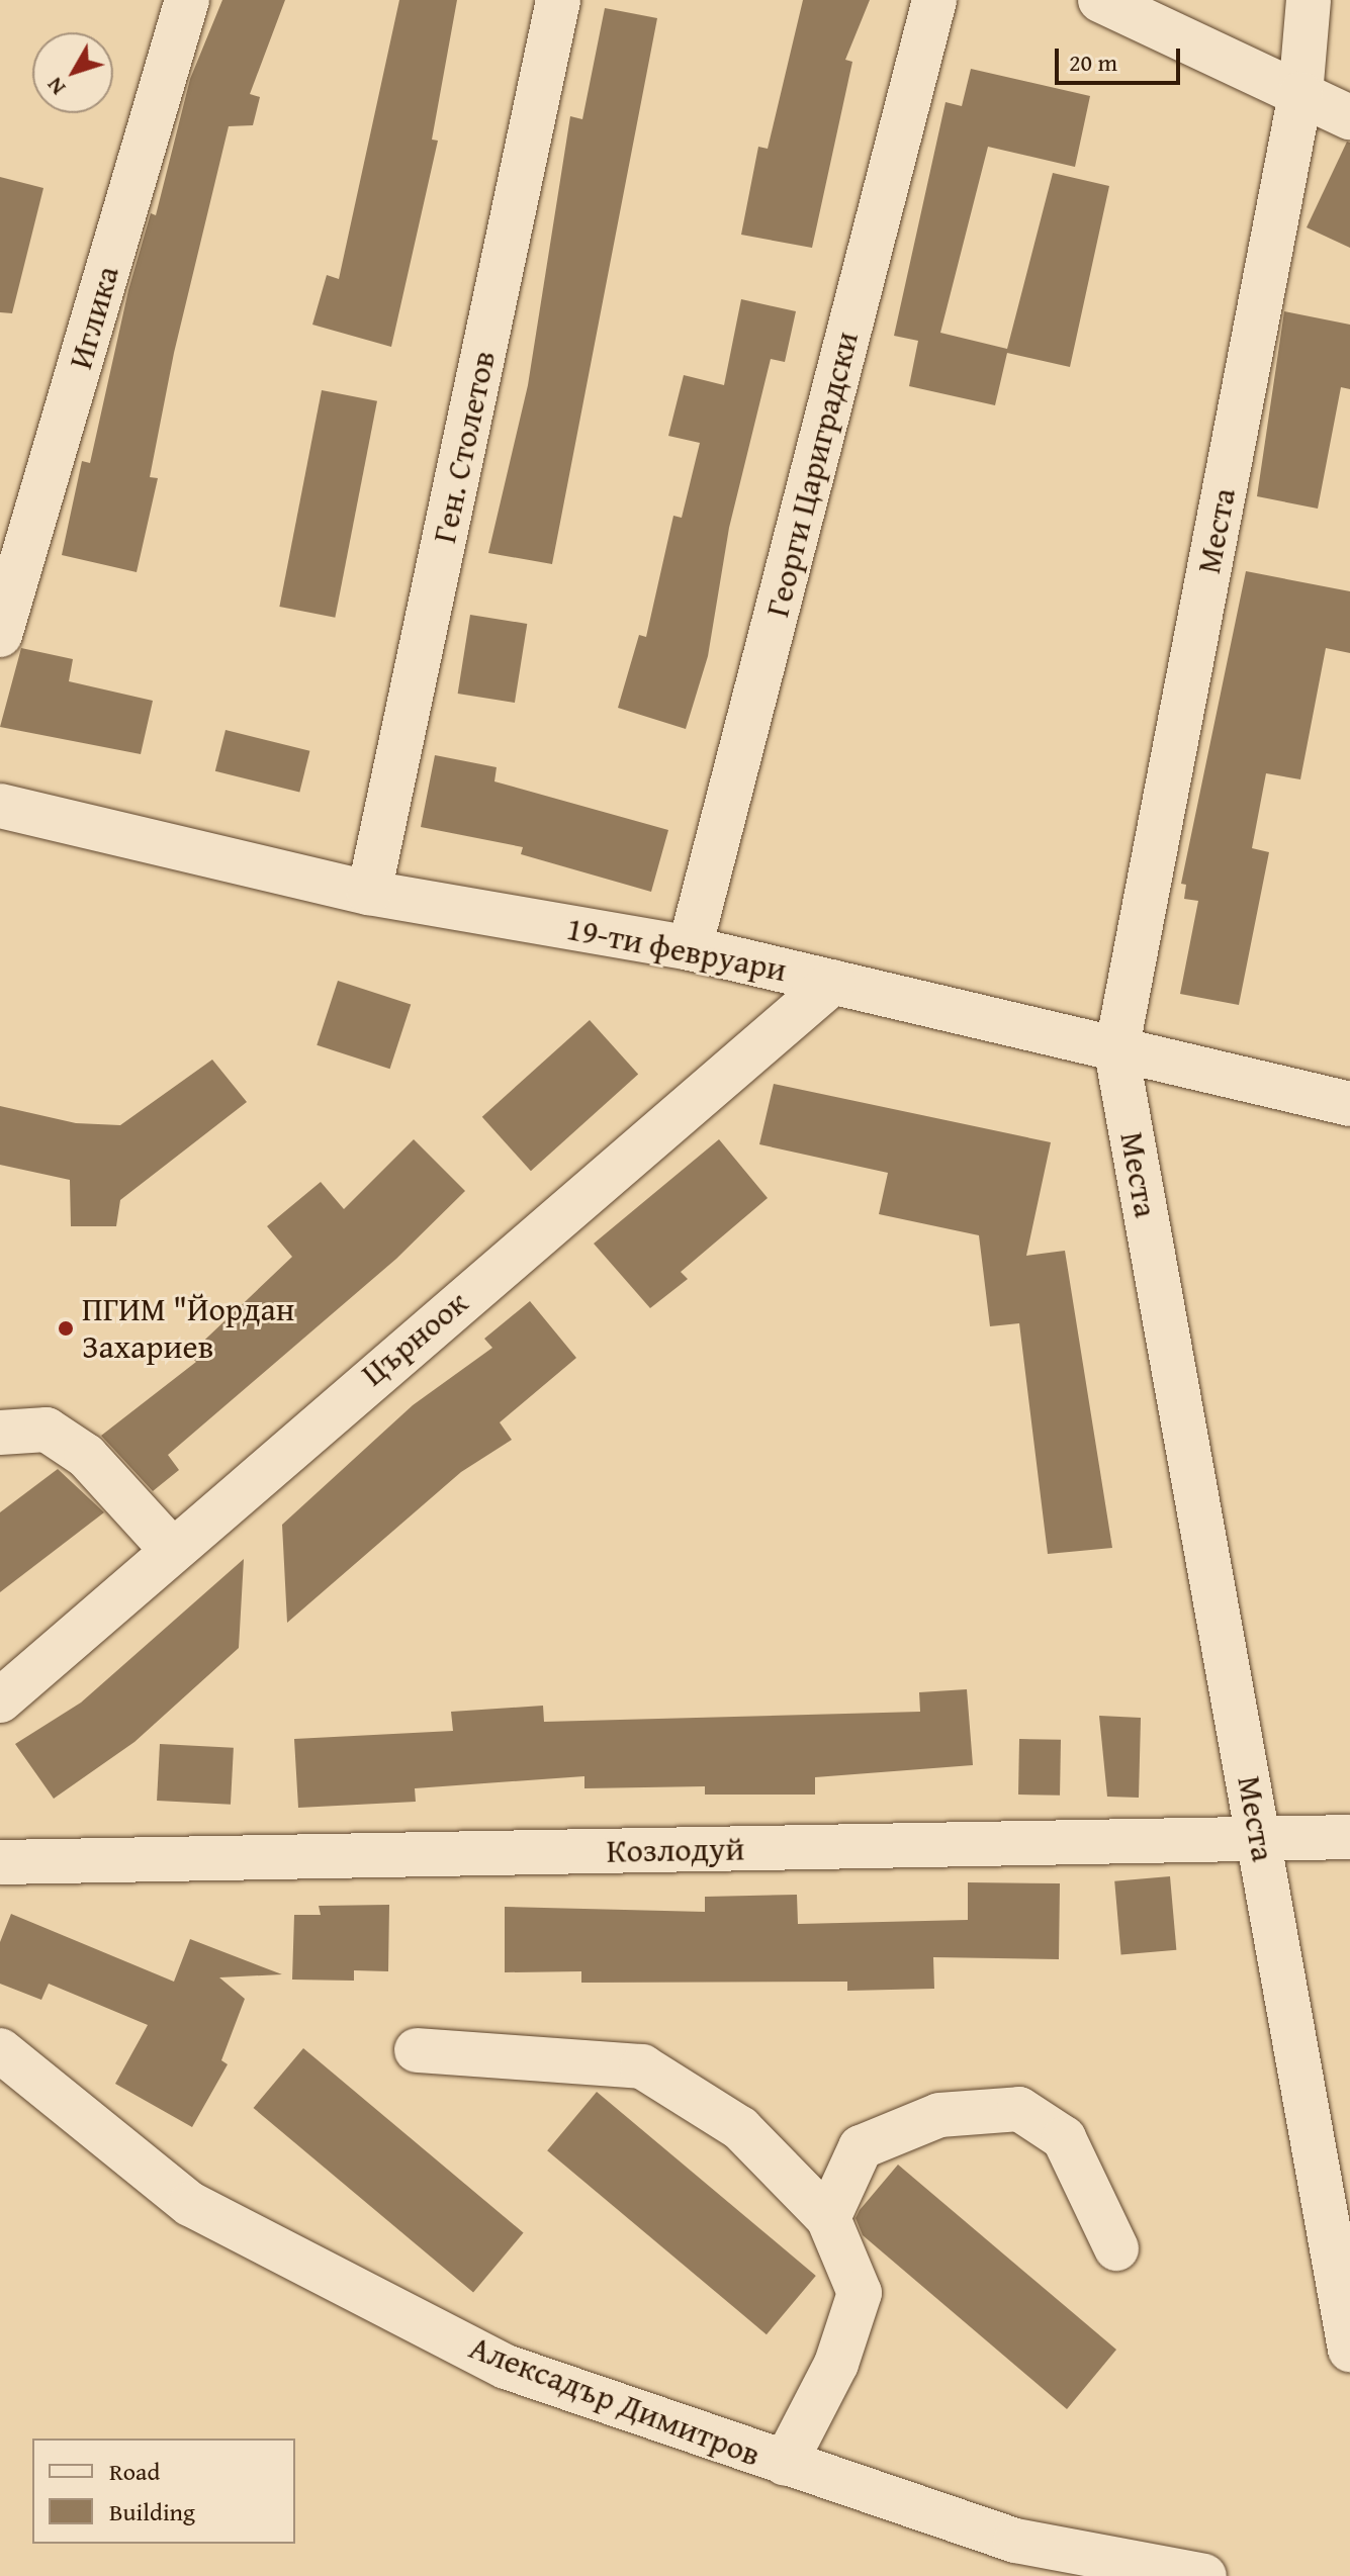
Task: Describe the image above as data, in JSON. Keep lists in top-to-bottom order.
{
  "streets": {
    "street": [
      "Иглика",
      "Ген. Столетов",
      "Георги Цариградски",
      "Места",
      "19-ти февруари",
      "Църноок",
      "Козлодуй",
      "Алексадър Димитров"
    ]
  },
  "crossings": [
    ["Ген. Столетов", "19-ти февруари"],
    ["Георги Цариградски", "19-ти февруари"],
    ["Места", "19-ти февруари"],
    ["Места", "Козлодуй"],
    ["19-ти февруари", "Църноок"]
  ],
  "places": ["ПГИМ \"Йордан Захариев"],
  "legend": ["Road", "Building"],
  "scale_bar": "20 m",
  "north": "bottom left"
}
